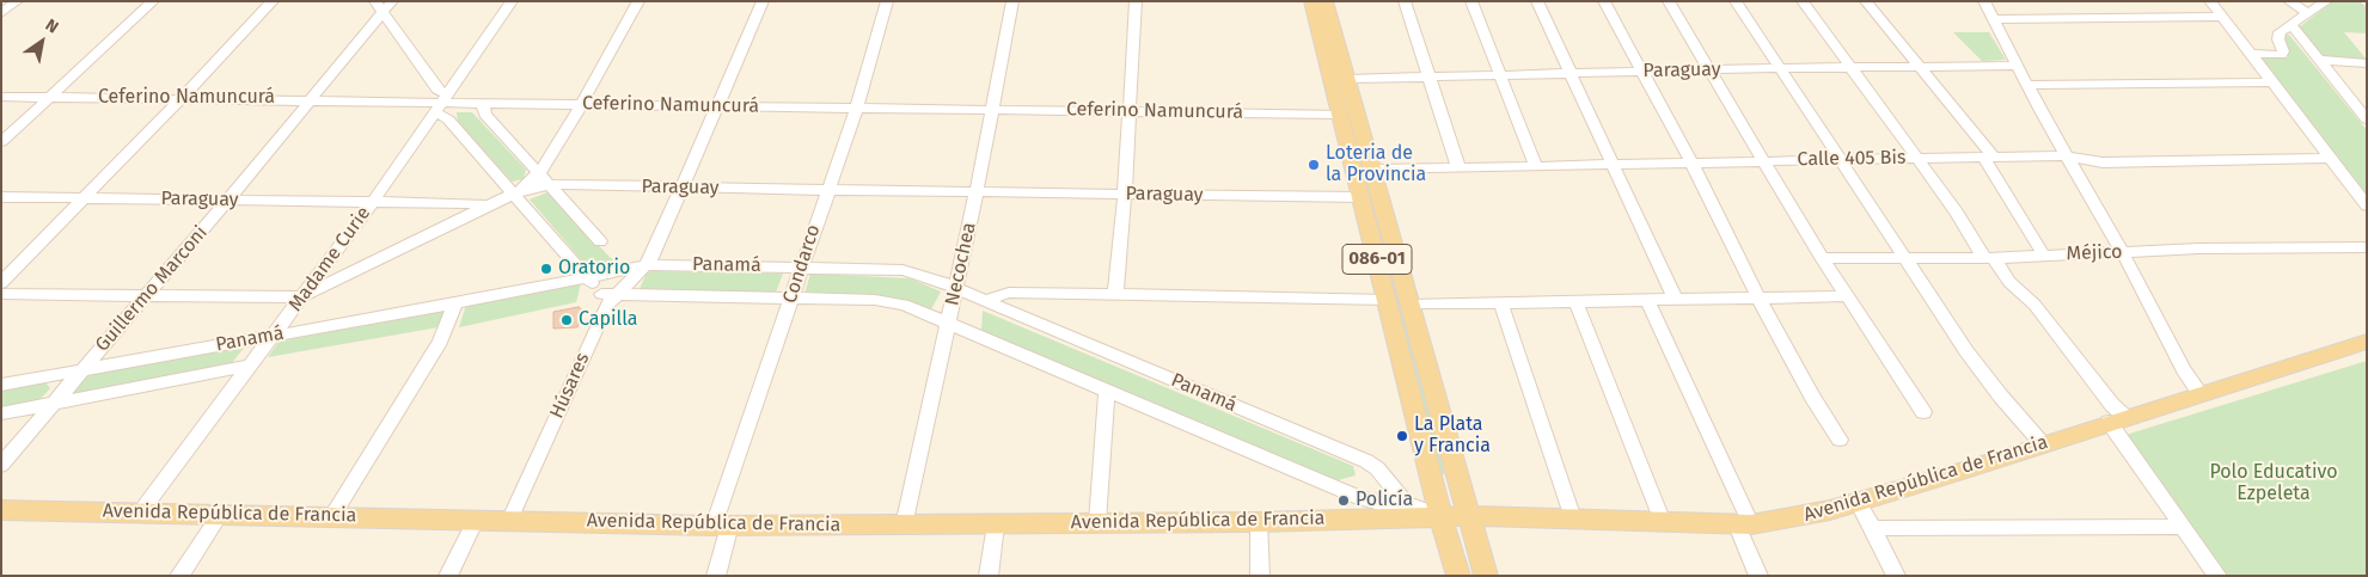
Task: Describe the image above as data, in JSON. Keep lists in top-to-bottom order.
{
  "streets": {
    "main road": ["086-01", "Avenida República de Francia"],
    "street": [
      "Paraguay",
      "Ceferino Namuncurá",
      "Calle 405 Bis",
      "Méjico",
      "Madame Curie",
      "Condarco",
      "Necochea",
      "Panamá",
      "Guillermo Marconi",
      "Húsares"
    ]
  },
  "crossings": [
    ["Paraguay", "Madame Curie"],
    ["Paraguay", "086-01"],
    ["Paraguay", "Condarco"],
    ["Paraguay", "Necochea"],
    ["Paraguay", "Guillermo Marconi"],
    ["Paraguay", "Húsares"],
    ["Ceferino Namuncurá", "Madame Curie"],
    ["Ceferino Namuncurá", "086-01"],
    ["Ceferino Namuncurá", "Condarco"],
    ["Ceferino Namuncurá", "Necochea"],
    ["Ceferino Namuncurá", "Guillermo Marconi"],
    ["Ceferino Namuncurá", "Húsares"],
    ["Calle 405 Bis", "086-01"],
    ["Madame Curie", "Panamá"],
    ["Madame Curie", "Avenida República de Francia"],
    ["086-01", "Panamá"],
    ["086-01", "Avenida República de Francia"],
    ["Condarco", "Panamá"],
    ["Condarco", "Avenida República de Francia"],
    ["Necochea", "Panamá"],
    ["Necochea", "Avenida República de Francia"],
    ["Panamá", "Guillermo Marconi"],
    ["Panamá", "Húsares"],
    ["Panamá", "Avenida República de Francia"],
    ["Húsares", "Avenida República de Francia"]
  ],
  "parks": ["Polo Educativo Ezpeleta"],
  "places": [
    "Loteria de la Provincia",
    "Oratorio",
    "Capilla",
    "La Plata y Francia",
    "Policía"
  ],
  "north": "top right"
}
